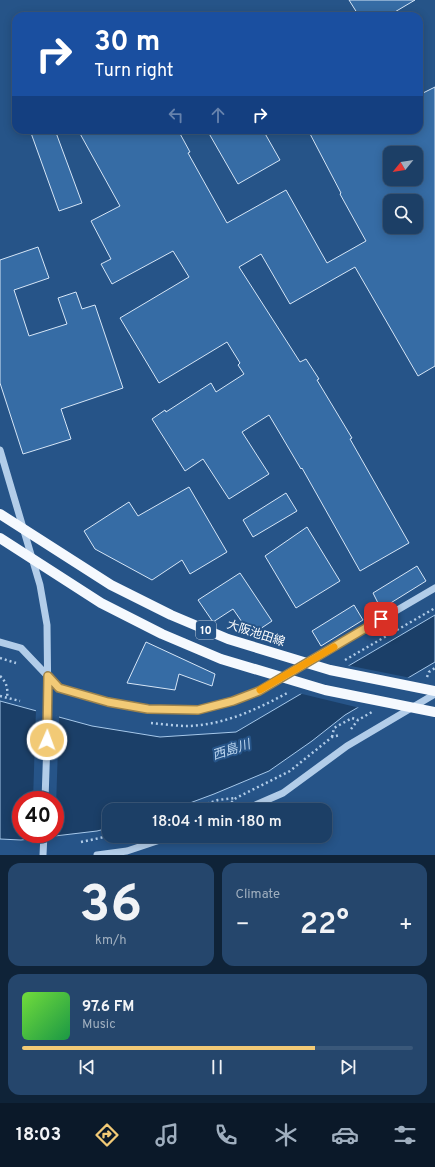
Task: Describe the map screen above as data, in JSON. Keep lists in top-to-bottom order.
{
  "streets": {
    "main road": ["10", "大阪池田線"]
  },
  "water": ["西島川"],
  "north": "bottom left",
  "page": {
    "turn": ["30 m", "Turn right"],
    "limit": "40",
    "trip": "18:04 · 1 min · 180 m",
    "tile": [
      ["36", "km/h"],
      "Climate"
    ],
    "heat": ["−", "22°", "+"],
    "song": ["97.6 FM", "Music"],
    "tabs": "18:03"
  }
}
